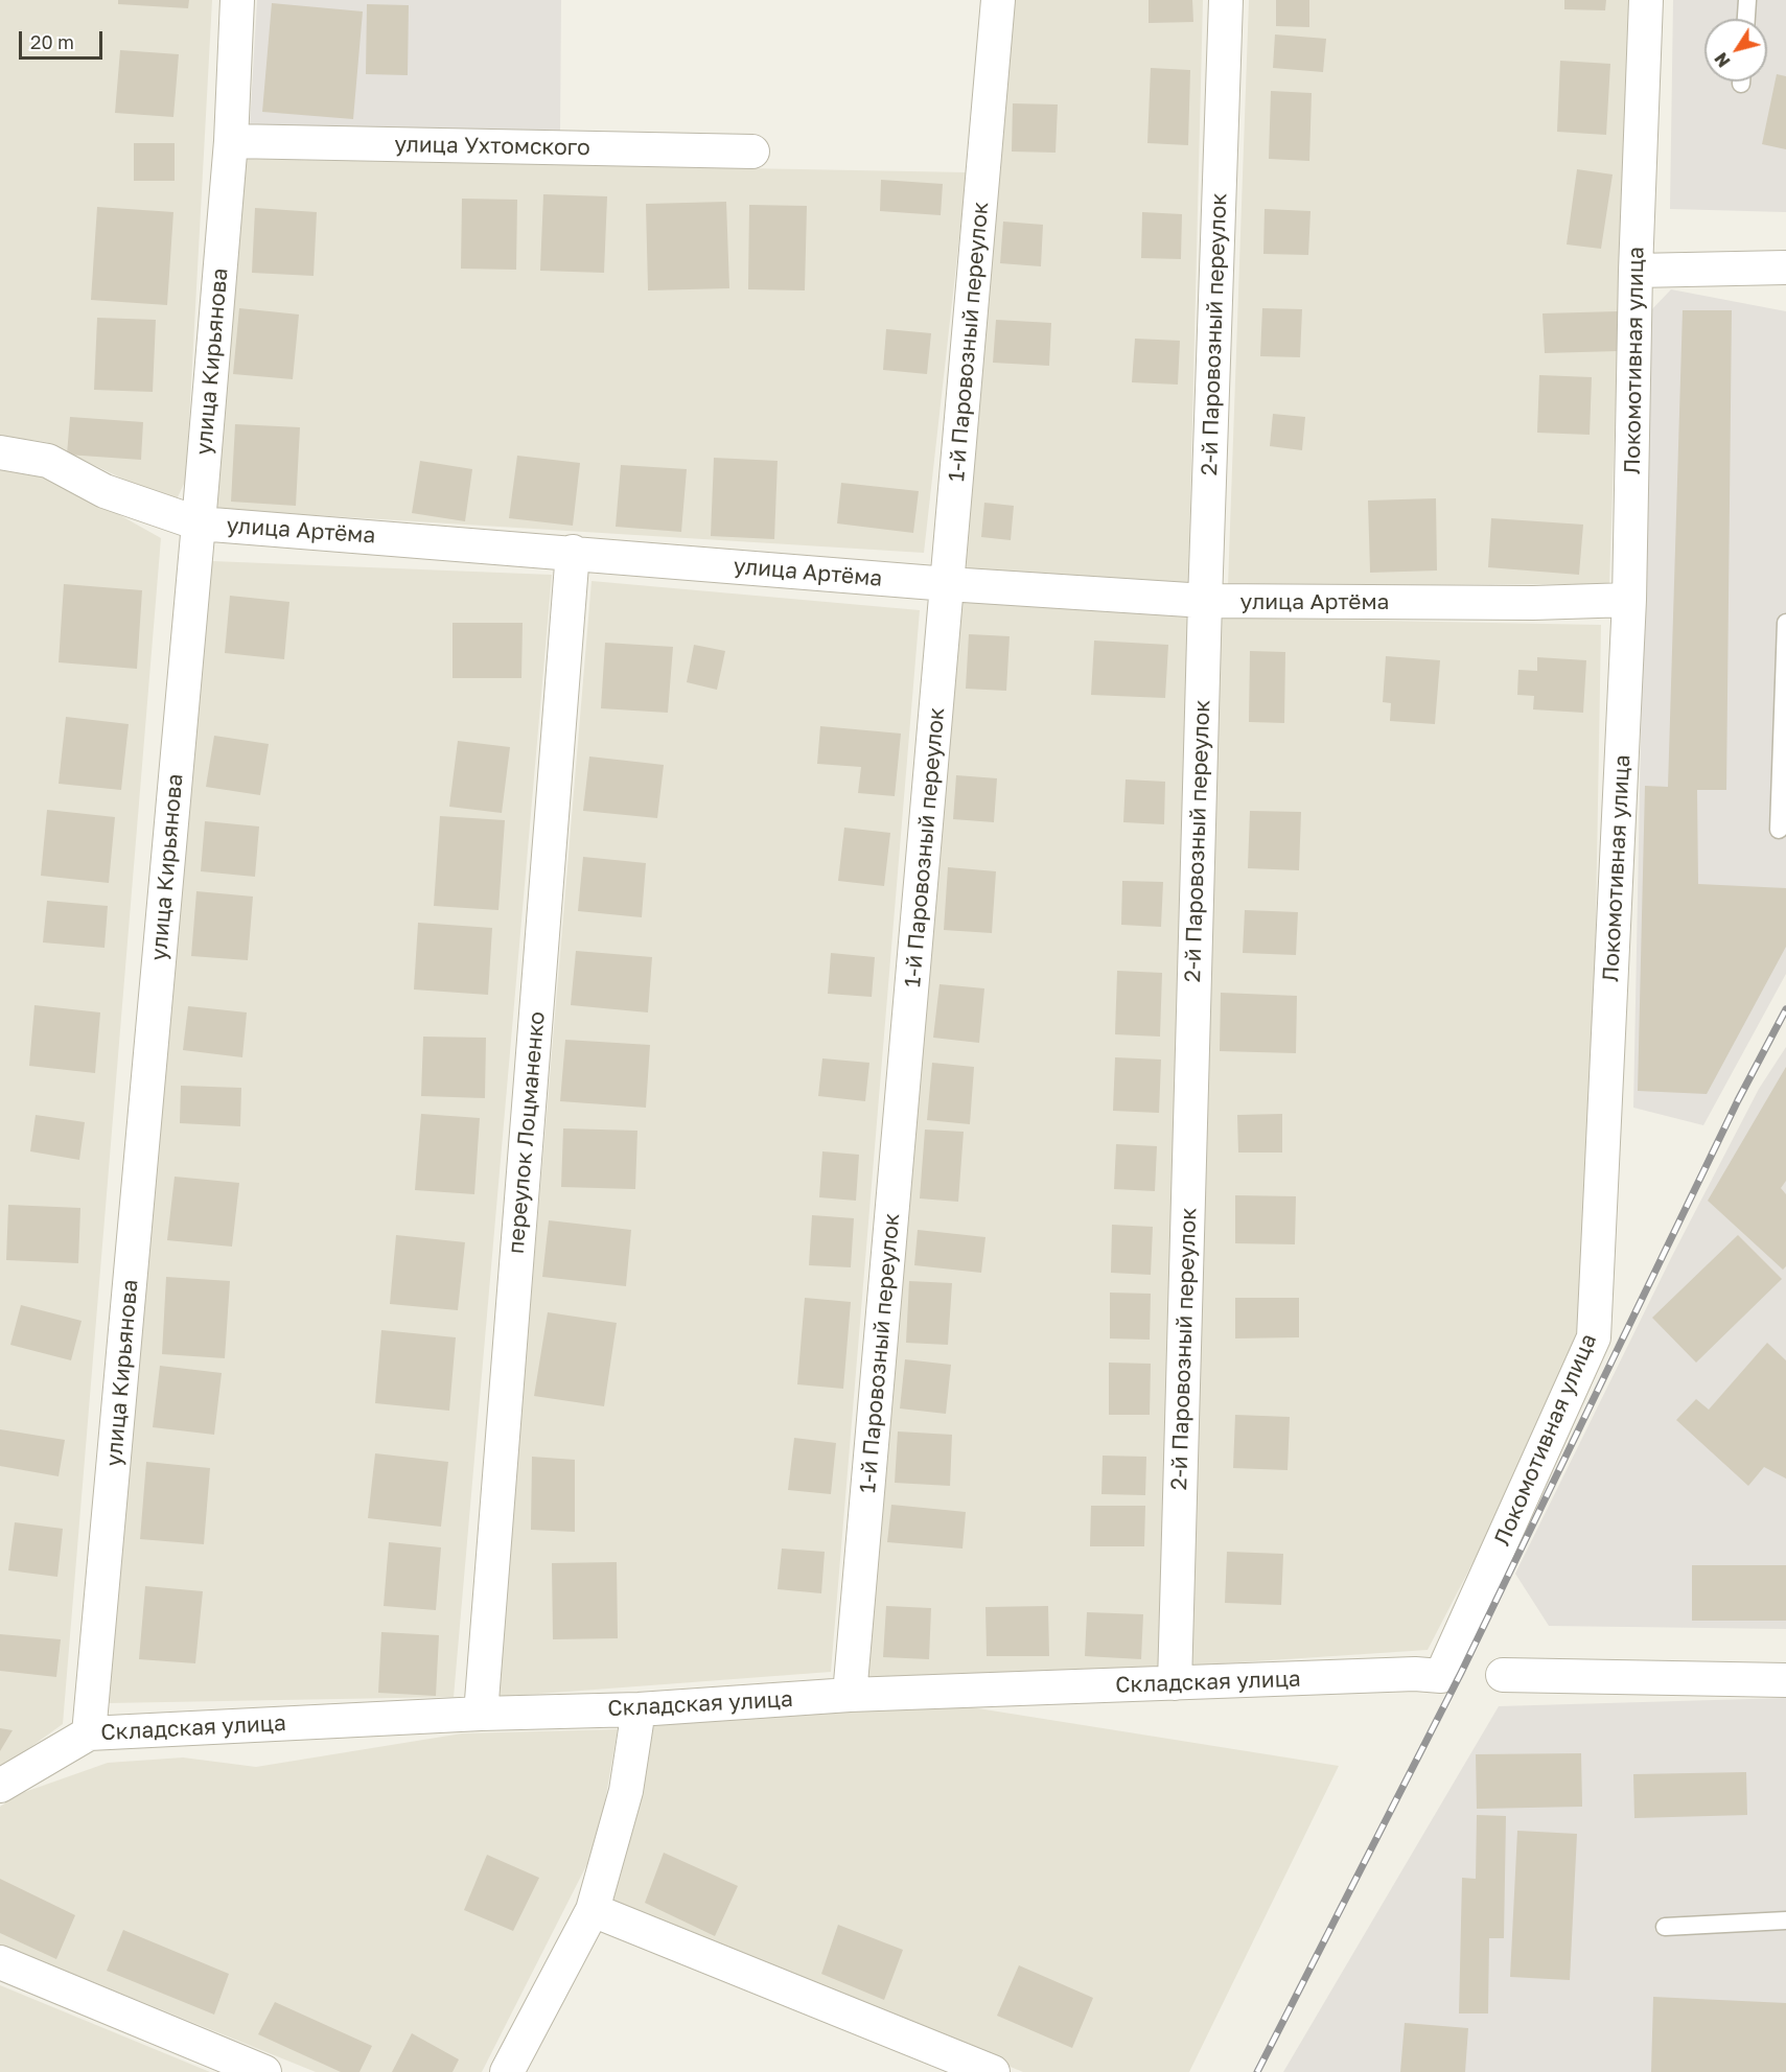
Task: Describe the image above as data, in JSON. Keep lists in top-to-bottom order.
{
  "streets": {
    "street": [
      "улица Ухтомского",
      "2-й Паровозный переулок",
      "1-й Паровозный переулок",
      "Локомотивная улица",
      "улица Кирьянова",
      "улица Артёма",
      "переулок Лоцманенко",
      "Складская улица"
    ]
  },
  "crossings": [
    ["улица Ухтомского", "улица Кирьянова"],
    ["2-й Паровозный переулок", "улица Артёма"],
    ["2-й Паровозный переулок", "Складская улица"],
    ["1-й Паровозный переулок", "улица Артёма"],
    ["1-й Паровозный переулок", "Складская улица"],
    ["Локомотивная улица", "улица Артёма"],
    ["Локомотивная улица", "Складская улица"],
    ["улица Кирьянова", "улица Артёма"],
    ["улица Кирьянова", "Складская улица"],
    ["улица Артёма", "переулок Лоцманенко"],
    ["переулок Лоцманенко", "Складская улица"]
  ],
  "scale_bar": "20 m",
  "north": "bottom left"
}
